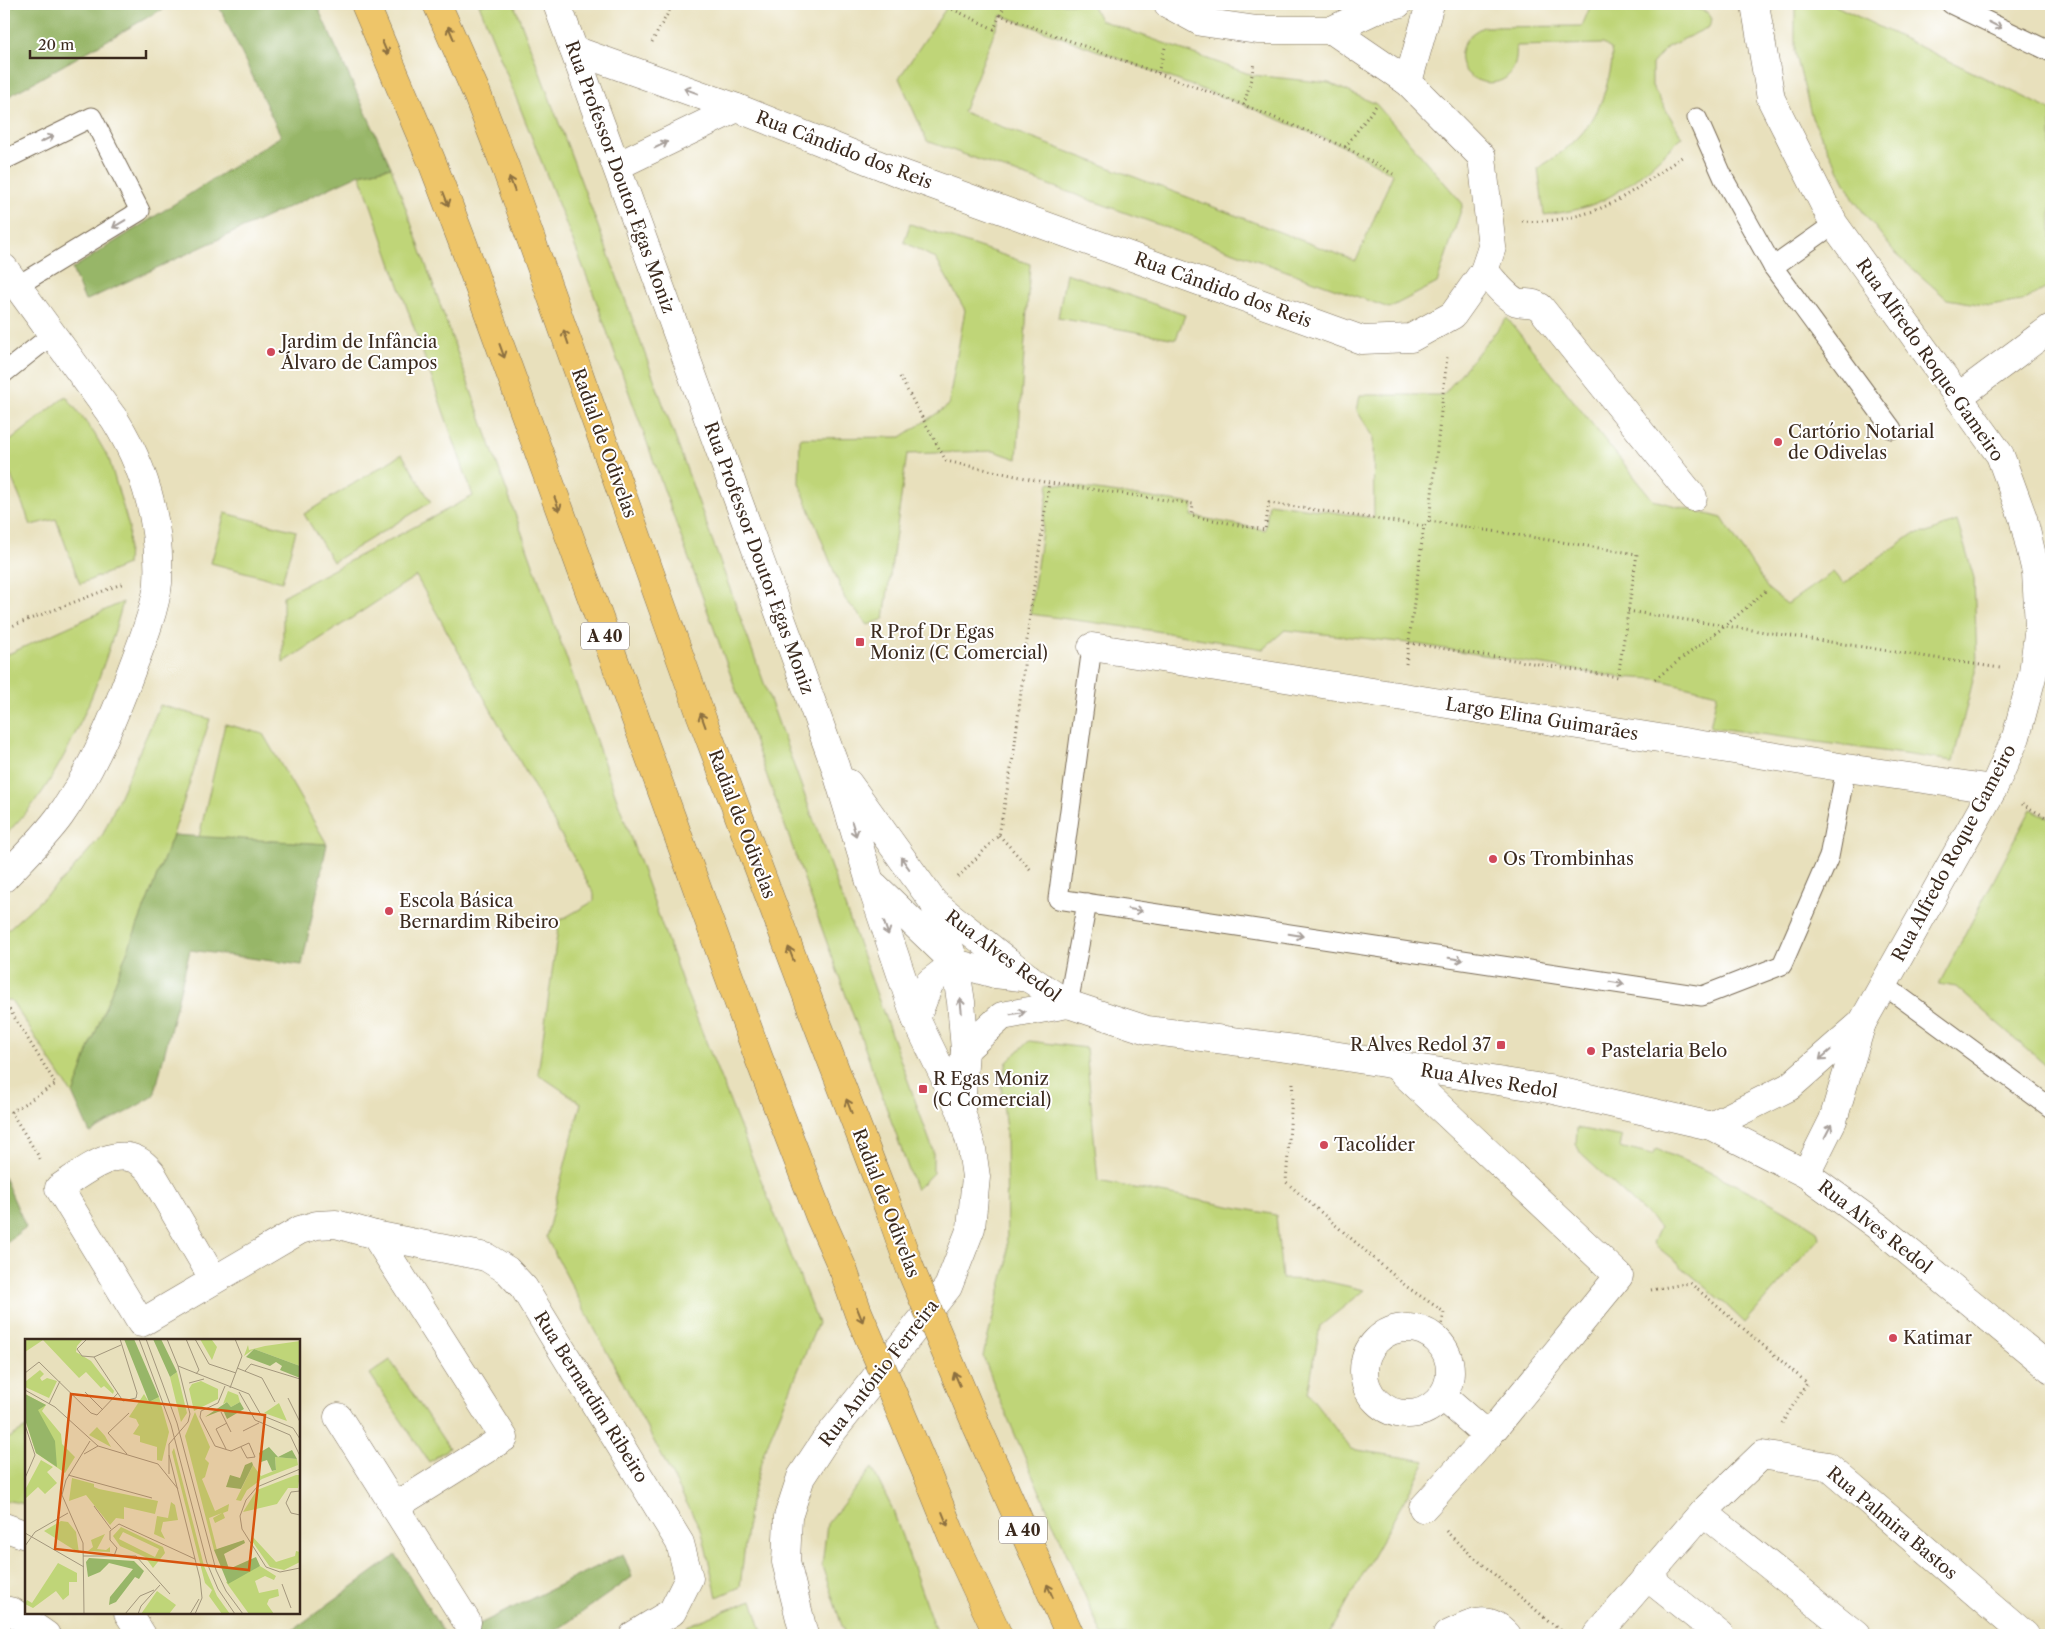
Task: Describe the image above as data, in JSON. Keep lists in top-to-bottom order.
{
  "streets": {
    "highway": ["Radial de Odivelas", "A 40"],
    "street": [
      "Rua Cândido dos Reis",
      "Rua Professor Doutor Egas Moniz",
      "Rua Alfredo Roque Gameiro",
      "Largo Elina Guimarães",
      "Rua Alves Redol",
      "Rua António Ferreira",
      "Rua Bernardim Ribeiro",
      "Rua Palmira Bastos"
    ]
  },
  "crossings": [
    ["Rua Cândido dos Reis", "Rua Professor Doutor Egas Moniz"],
    ["Rua Professor Doutor Egas Moniz", "Rua Alves Redol"],
    ["Rua Professor Doutor Egas Moniz", "Rua António Ferreira"],
    ["Rua Alfredo Roque Gameiro", "Largo Elina Guimarães"],
    ["Rua Alfredo Roque Gameiro", "Rua Alves Redol"]
  ],
  "places": {
    "other": [
      "Jardim de Infância Álvaro de Campos",
      "Cartório Notarial de Odivelas",
      "Os Trombinhas",
      "Escola Básica Bernardim Ribeiro",
      "Pastelaria Belo",
      "Tacolíder",
      "Katimar"
    ],
    "transit": ["R Prof Dr Egas Moniz (C Comercial)", "R Alves Redol 37", "R Egas Moniz (C Comercial)"]
  },
  "scale_bar": "20 m"
}
